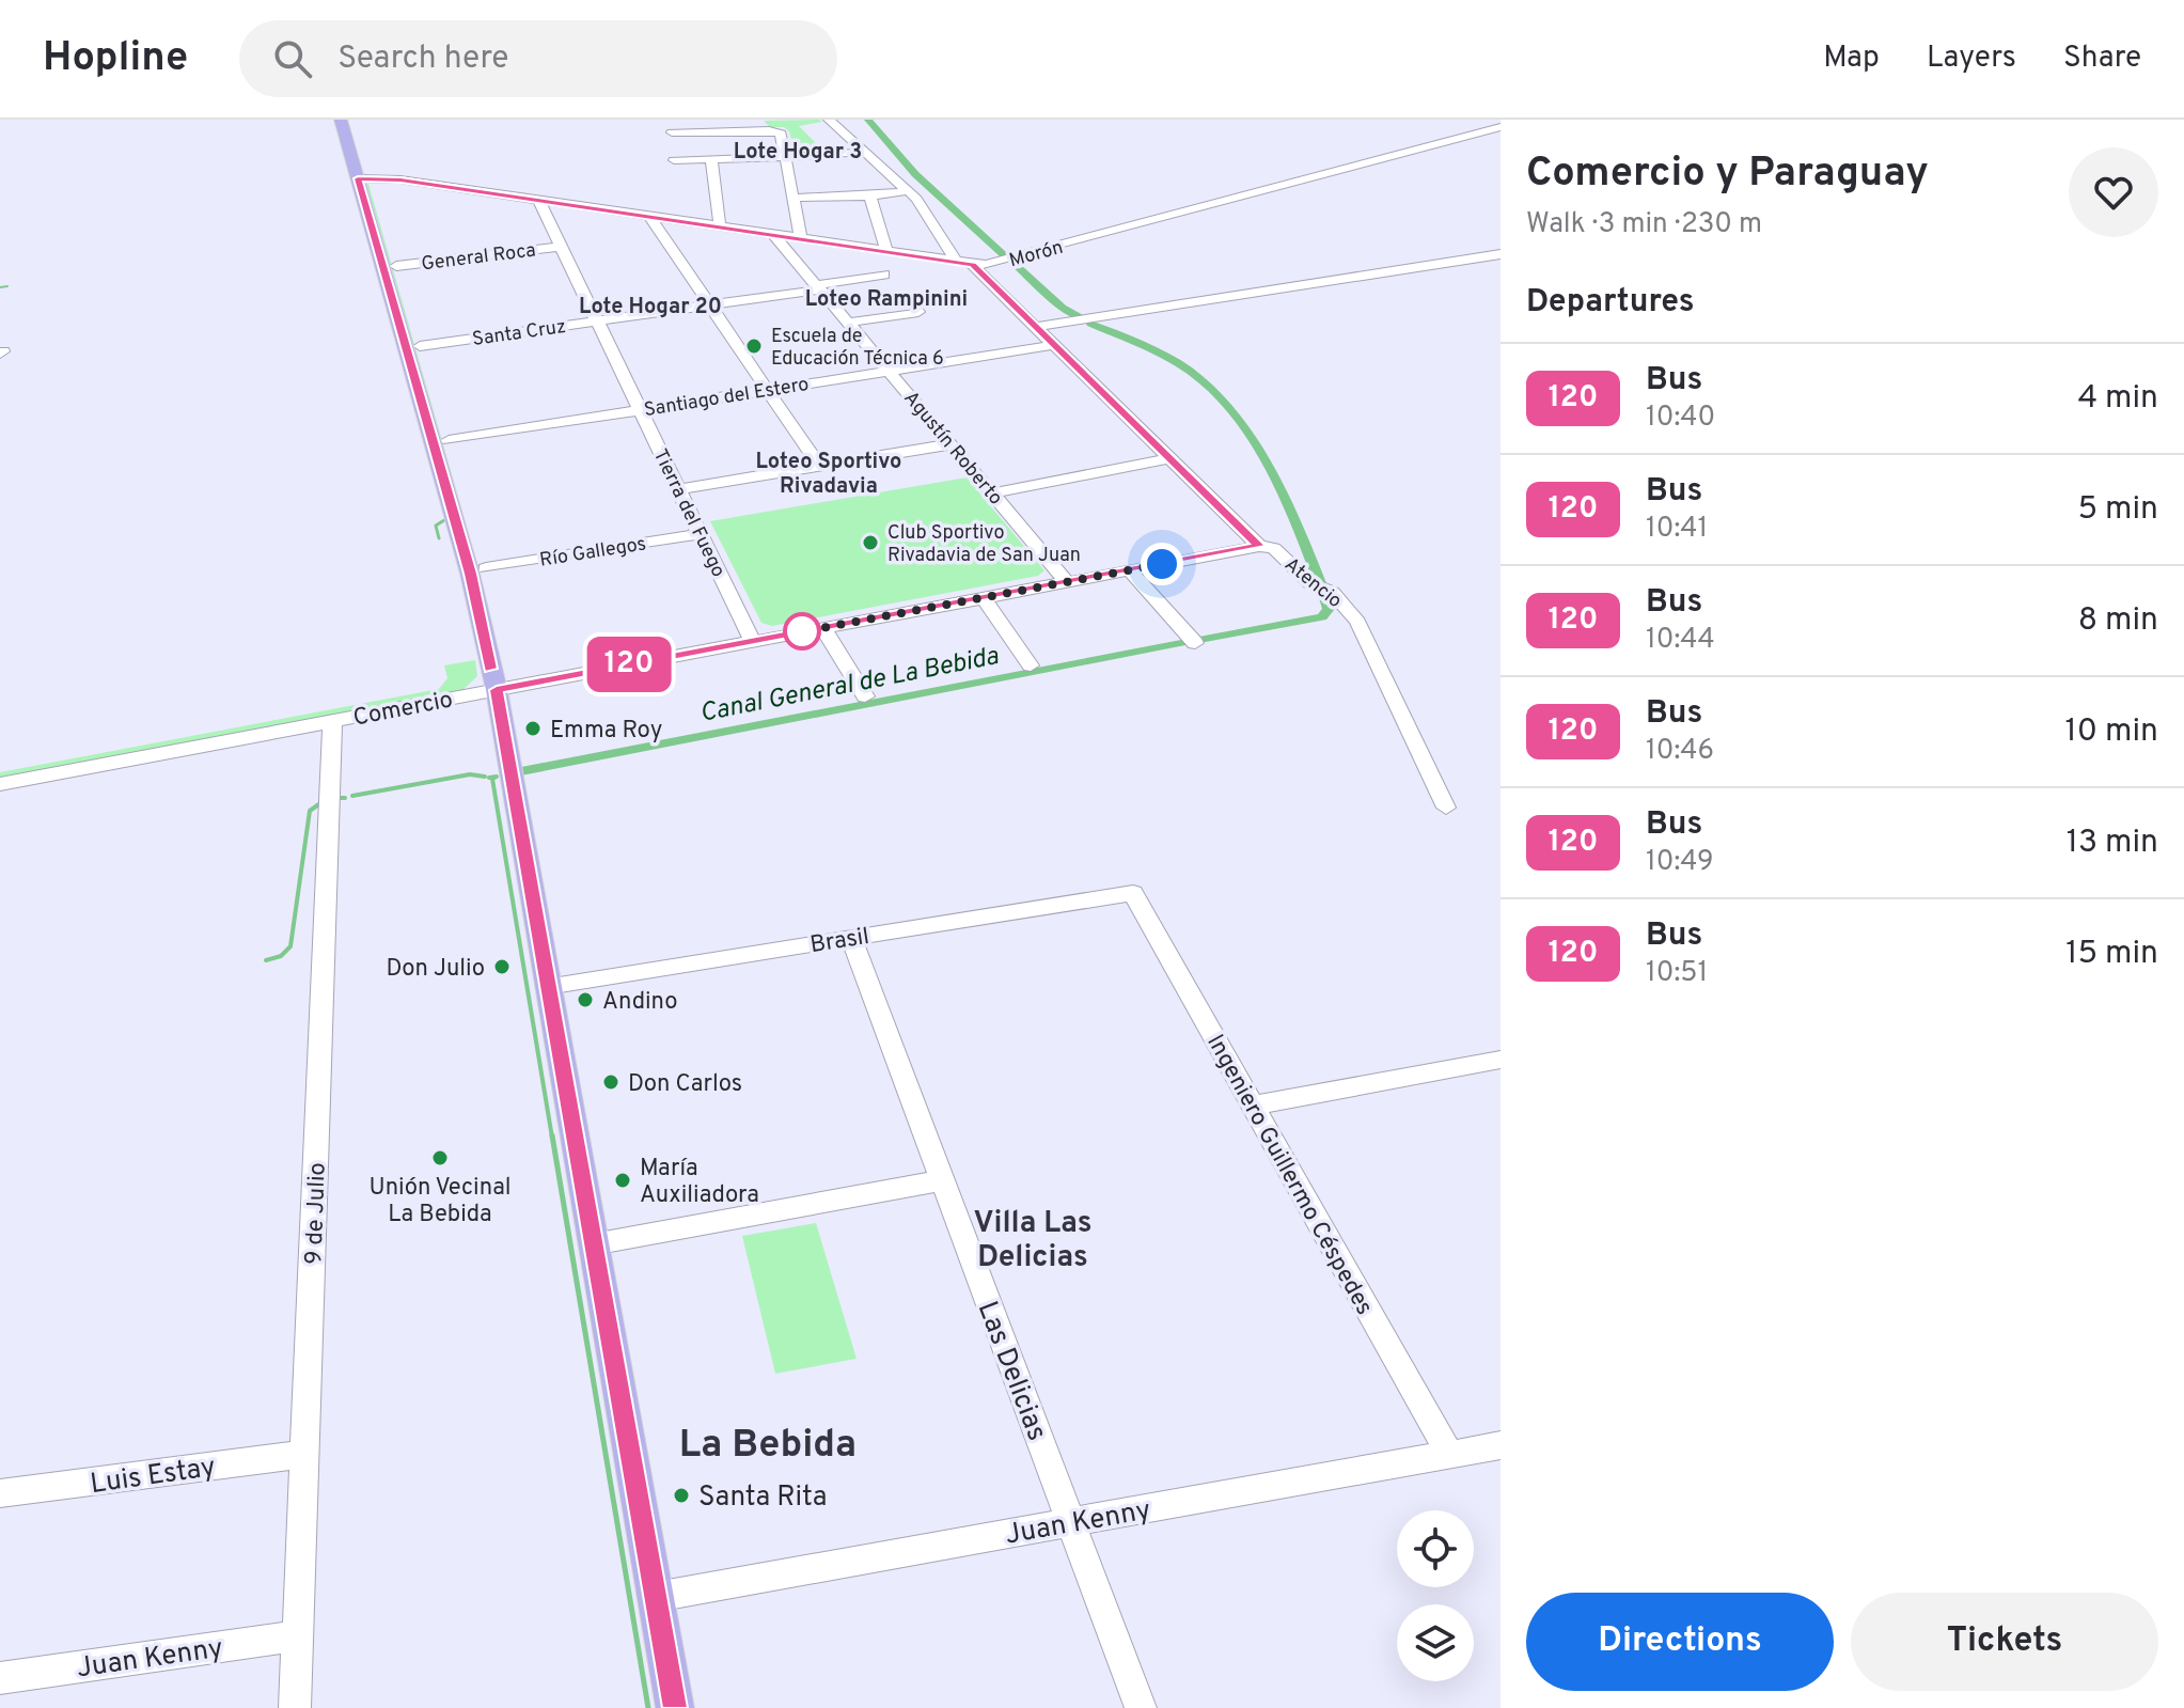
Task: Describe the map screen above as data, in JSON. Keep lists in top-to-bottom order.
{
  "streets": {
    "street": [
      "Morón",
      "General Roca",
      "Santa Cruz",
      "Santiago del Estero",
      "Agustín Roberto",
      "Tierra del Fuego",
      "Río Gallegos",
      "Atencio",
      "Comercio",
      "Brasil",
      "Ingeniero Guillermo Céspedes",
      "9 de Julio",
      "Las Delicias",
      "Luis Estay",
      "Juan Kenny"
    ]
  },
  "crossings": [
    ["Morón", "Agustín Roberto"],
    ["Morón", "Tierra del Fuego"],
    ["Morón", "Atencio"],
    ["General Roca", "Tierra del Fuego"],
    ["Santa Cruz", "Agustín Roberto"],
    ["Santa Cruz", "Tierra del Fuego"],
    ["Santiago del Estero", "Agustín Roberto"],
    ["Santiago del Estero", "Tierra del Fuego"],
    ["Santiago del Estero", "Atencio"],
    ["Agustín Roberto", "Comercio"],
    ["Tierra del Fuego", "Río Gallegos"],
    ["Tierra del Fuego", "Comercio"],
    ["Atencio", "Comercio"],
    ["Comercio", "9 de Julio"],
    ["Brasil", "Ingeniero Guillermo Céspedes"],
    ["Brasil", "Las Delicias"],
    ["Ingeniero Guillermo Céspedes", "Juan Kenny"],
    ["9 de Julio", "Luis Estay"],
    ["9 de Julio", "Juan Kenny"],
    ["Las Delicias", "Juan Kenny"]
  ],
  "districts": [
    "Lote Hogar 3",
    "Loteo Rampinini",
    "Lote Hogar 20",
    "Loteo Sportivo Rivadavia",
    "Villa Las Delicias",
    "La Bebida"
  ],
  "water": ["Canal General de La Bebida"],
  "places": [
    "Escuela de Educación Técnica 6",
    "Club Sportivo Rivadavia de San Juan",
    "Emma Roy",
    "Don Julio",
    "Andino",
    "Don Carlos",
    "Unión Vecinal La Bebida",
    "María Auxiliadora",
    "Santa Rita"
  ],
  "lines": ["bus line 120"],
  "page": {
    "header": "Hopline",
    "search": "Search here",
    "nav": ["Map", "Layers", "Share"],
    "on_map": "120",
    "heading": [
      ["Comercio y Paraguay", "Walk · 3 min · 230 m"],
      "Departures"
    ],
    "list": [
      {
        "mark": "120",
        "name": "Bus",
        "note": "10:40",
        "value": "4 min"
      },
      {
        "mark": "120",
        "name": "Bus",
        "note": "10:41",
        "value": "5 min"
      },
      {
        "mark": "120",
        "name": "Bus",
        "note": "10:44",
        "value": "8 min"
      },
      {
        "mark": "120",
        "name": "Bus",
        "note": "10:46",
        "value": "10 min"
      },
      {
        "mark": "120",
        "name": "Bus",
        "note": "10:49",
        "value": "13 min"
      },
      {
        "mark": "120",
        "name": "Bus",
        "note": "10:51",
        "value": "15 min"
      }
    ],
    "buttons": ["Directions", "Tickets"]
  }
}
